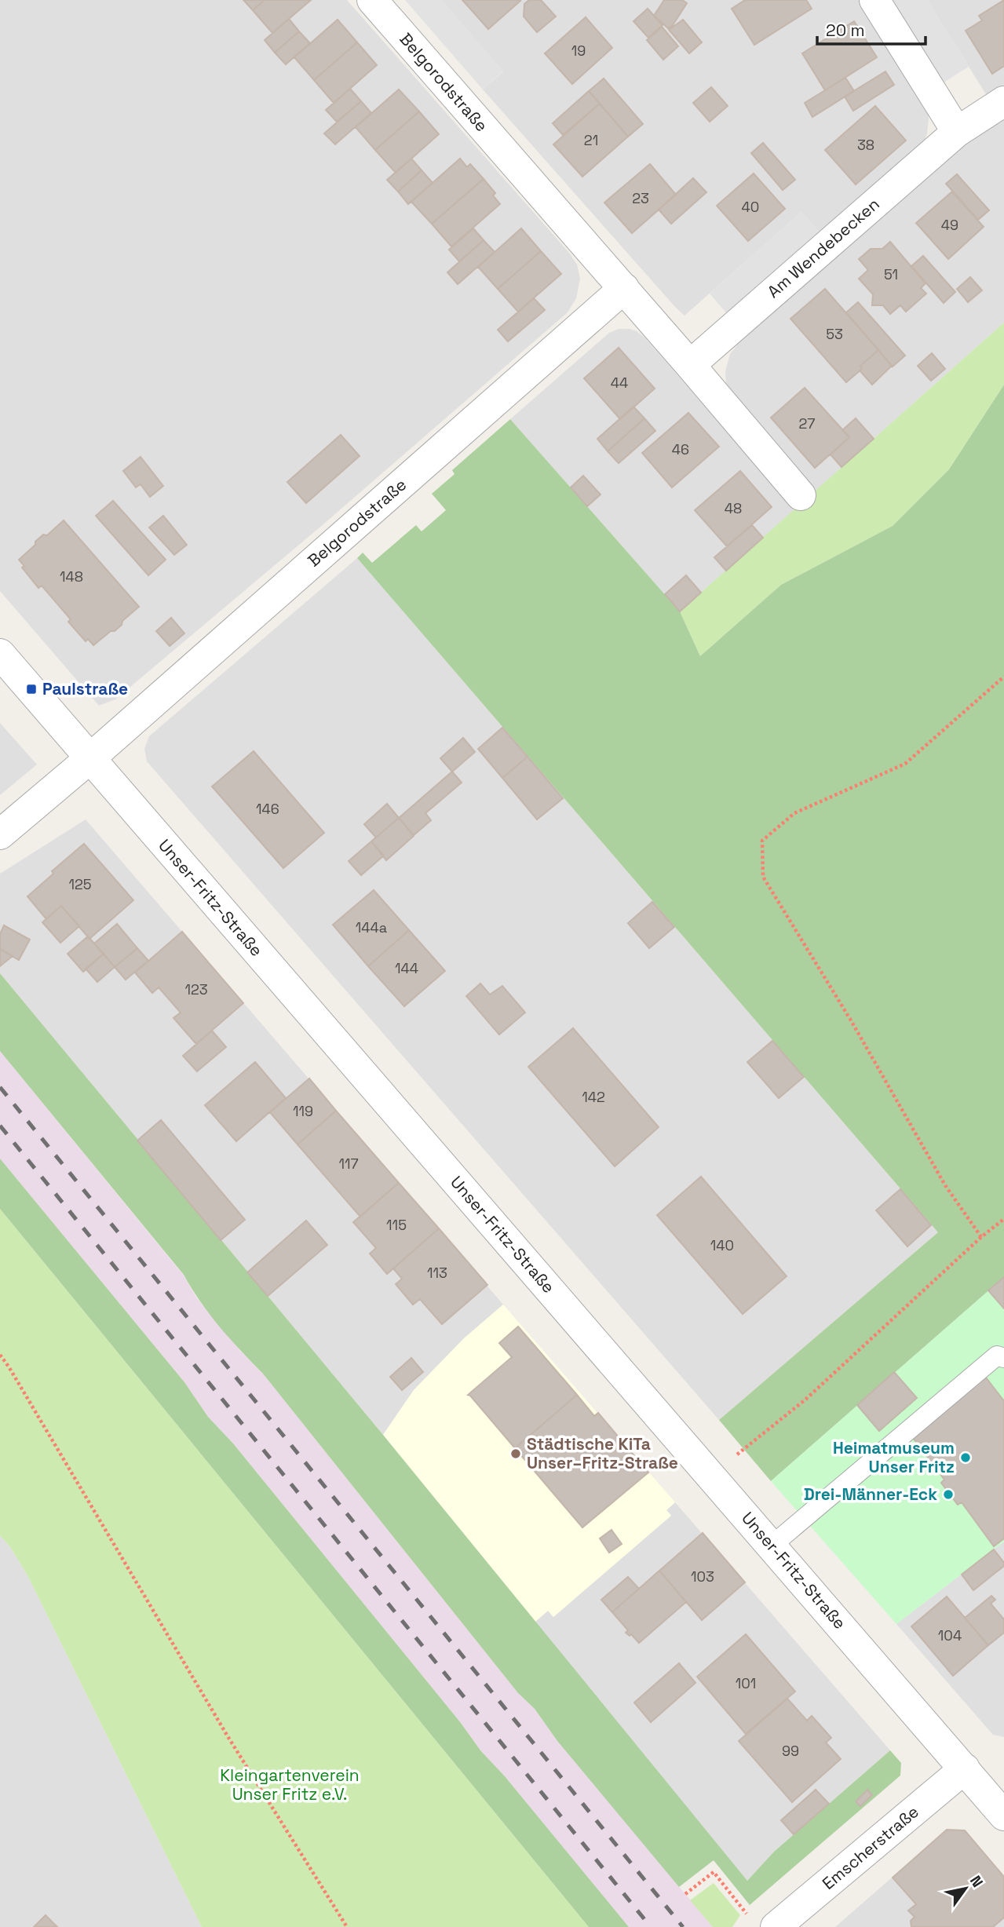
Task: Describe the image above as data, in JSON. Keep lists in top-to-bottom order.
{
  "streets": {
    "street": [
      "Belgorodstraße",
      "Am Wendebecken",
      "Unser-Fritz-Straße",
      "Emscherstraße"
    ]
  },
  "crossings": [
    ["Belgorodstraße", "Am Wendebecken"],
    ["Belgorodstraße", "Unser-Fritz-Straße"],
    ["Unser-Fritz-Straße", "Emscherstraße"]
  ],
  "parks": ["Kleingartenverein Unser Fritz e.V."],
  "places": {
    "transit": ["Paulstraße"],
    "other": ["Städtische KiTa Unser–Fritz-Straße", "Heimatmuseum Unser Fritz", "Drei-Männer-Eck"]
  },
  "house_numbers": [
    "19",
    "21",
    "38",
    "23",
    "40",
    "49",
    "51",
    "53",
    "44",
    "27",
    "46",
    "48",
    "148",
    "146",
    "125",
    "144a",
    "144",
    "123",
    "142",
    "119",
    "117",
    "115",
    "140",
    "113",
    "103",
    "104",
    "101",
    "99"
  ],
  "scale_bar": "20 m",
  "north": "top right"
}
